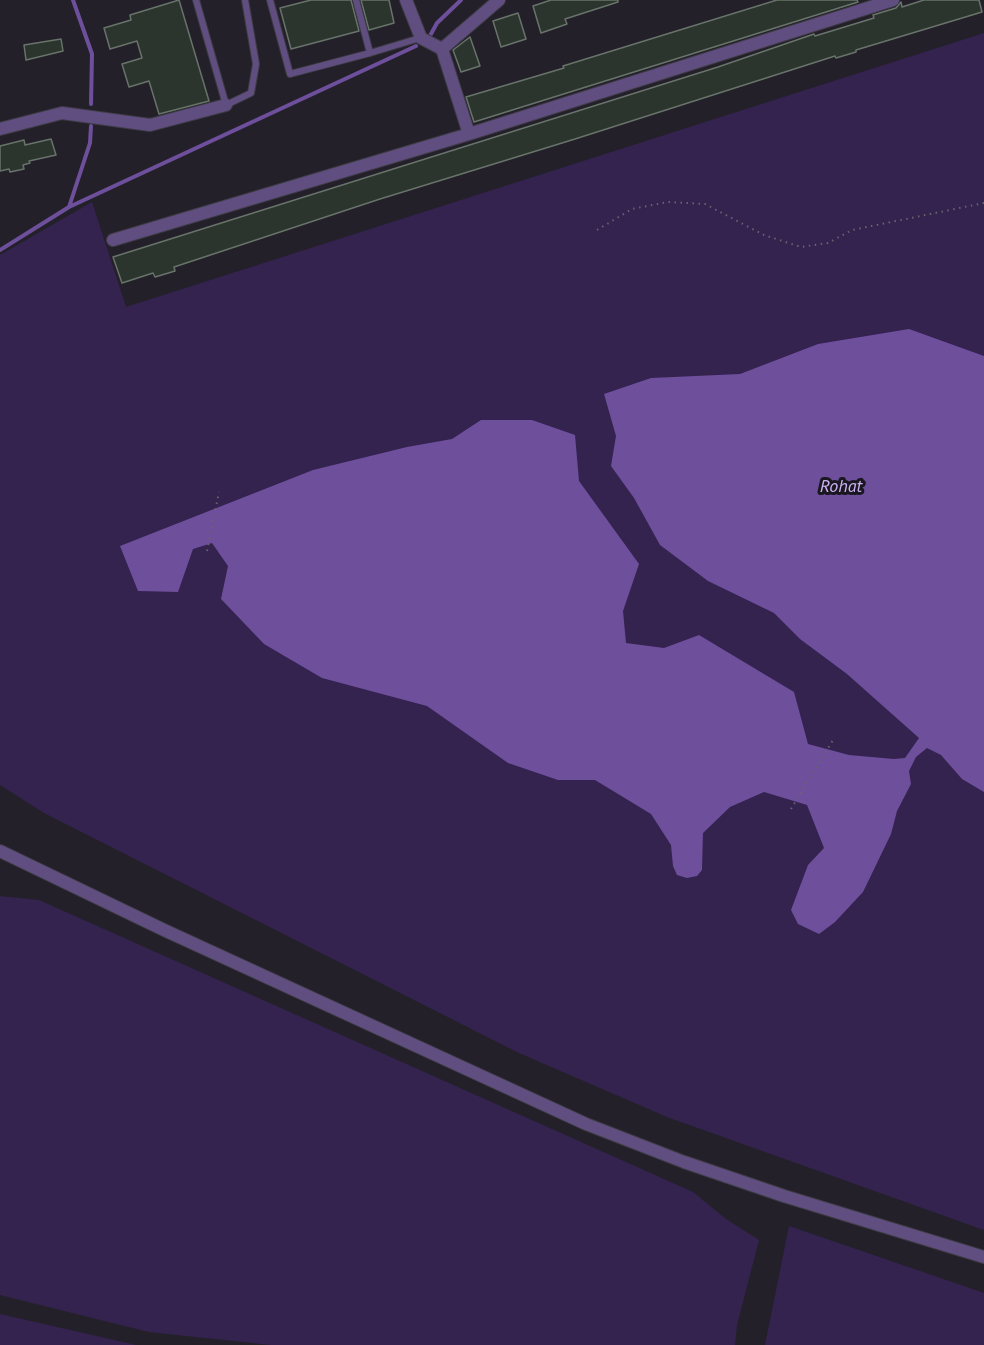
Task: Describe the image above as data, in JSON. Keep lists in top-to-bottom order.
{
  "water": ["Rohat"]
}
